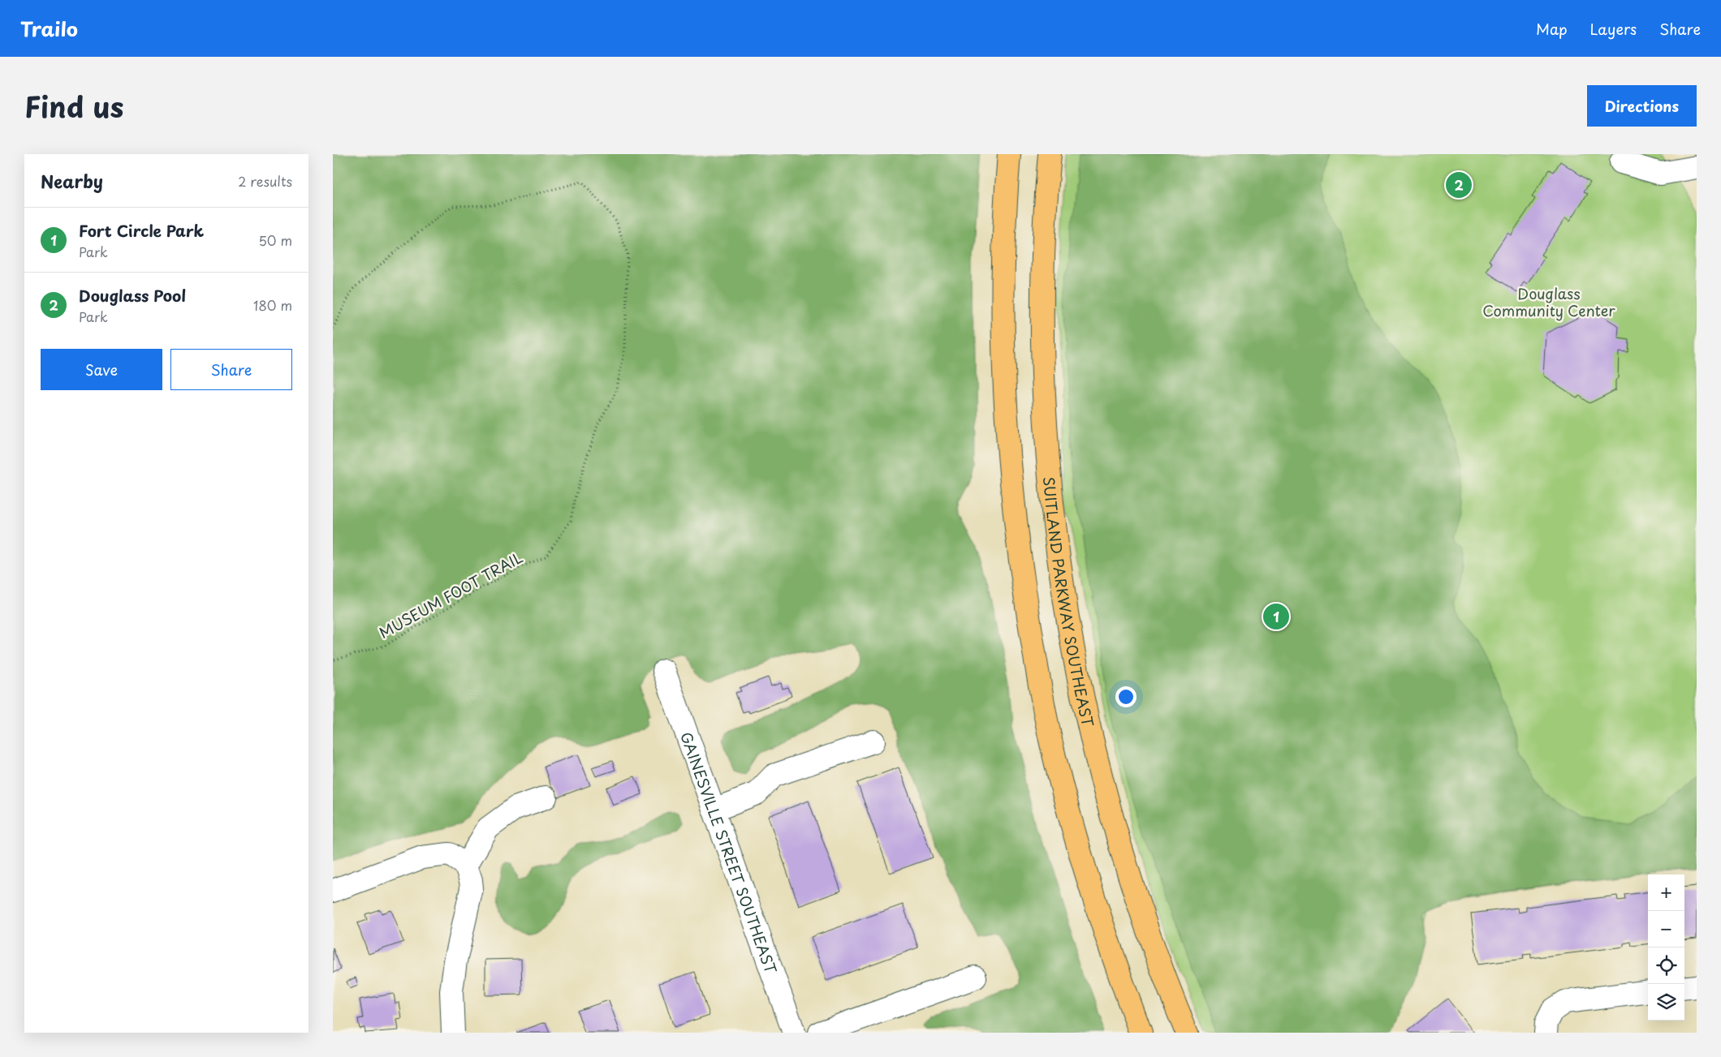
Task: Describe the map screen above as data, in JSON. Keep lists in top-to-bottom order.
{
  "streets": {
    "highway": ["SUITLAND PARKWAY SOUTHEAST"],
    "street": ["GAINESVILLE STREET SOUTHEAST"],
    "path": ["MUSEUM FOOT TRAIL"]
  },
  "parks": ["Douglass Community Center"],
  "page": {
    "header": "Trailo",
    "nav": ["Map", "Layers", "Share"],
    "title": "Find us",
    "buttons": [
      "Directions",
      ["Save", "Share"]
    ],
    "heading": ["Nearby", "2 results"],
    "pins": ["2", "1"],
    "list": [
      {
        "mark": "1",
        "name": "Fort Circle Park",
        "note": "Park",
        "value": "50 m"
      },
      {
        "mark": "2",
        "name": "Douglass Pool",
        "note": "Park",
        "value": "180 m"
      }
    ],
    "map_buttons": ["+", "−"]
  }
}
